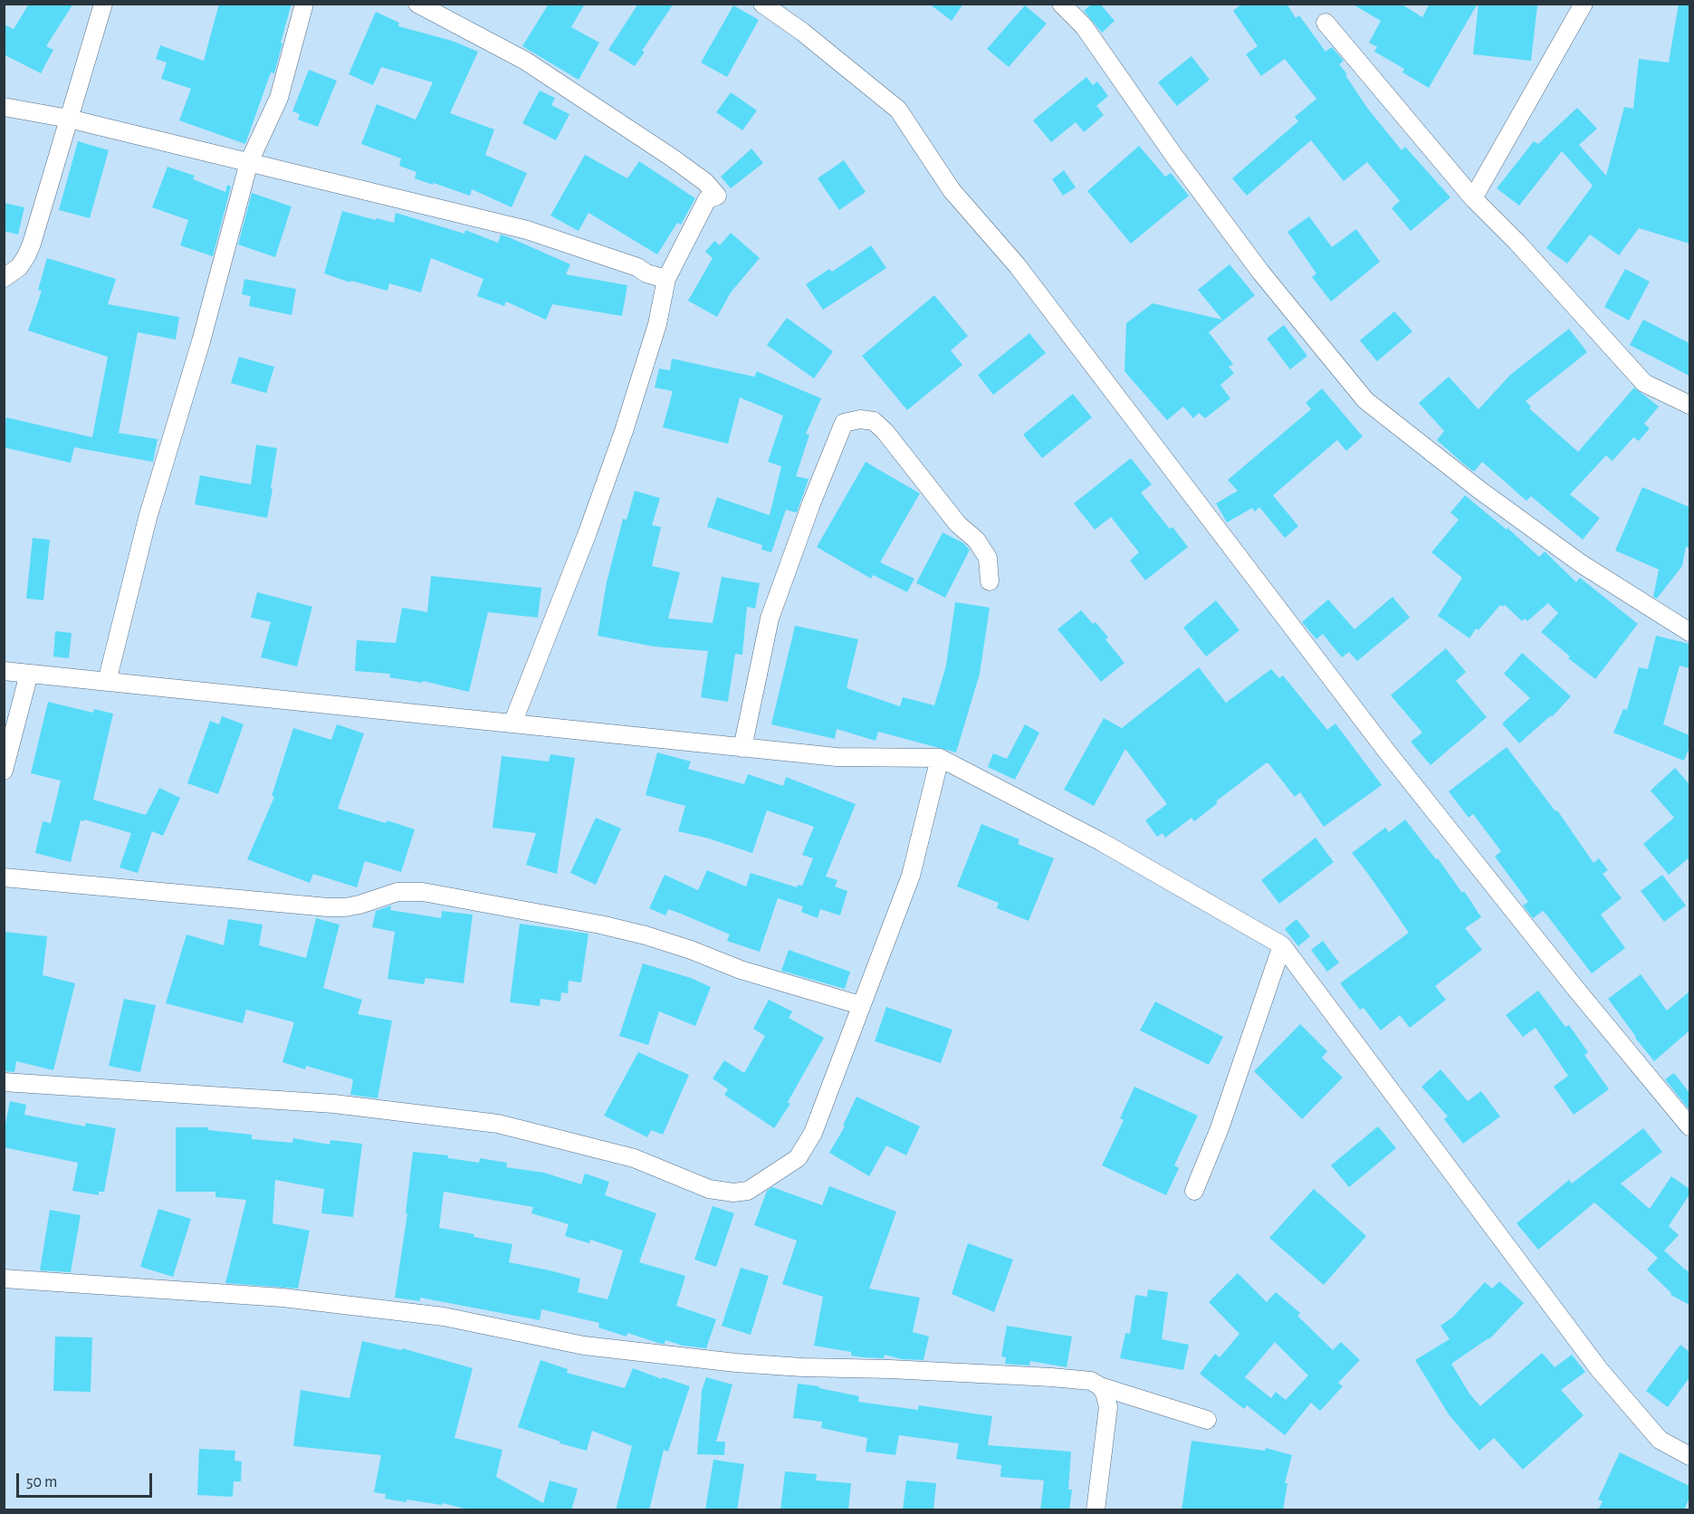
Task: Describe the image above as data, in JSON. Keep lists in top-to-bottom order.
{
  "scale_bar": "50 m"
}
